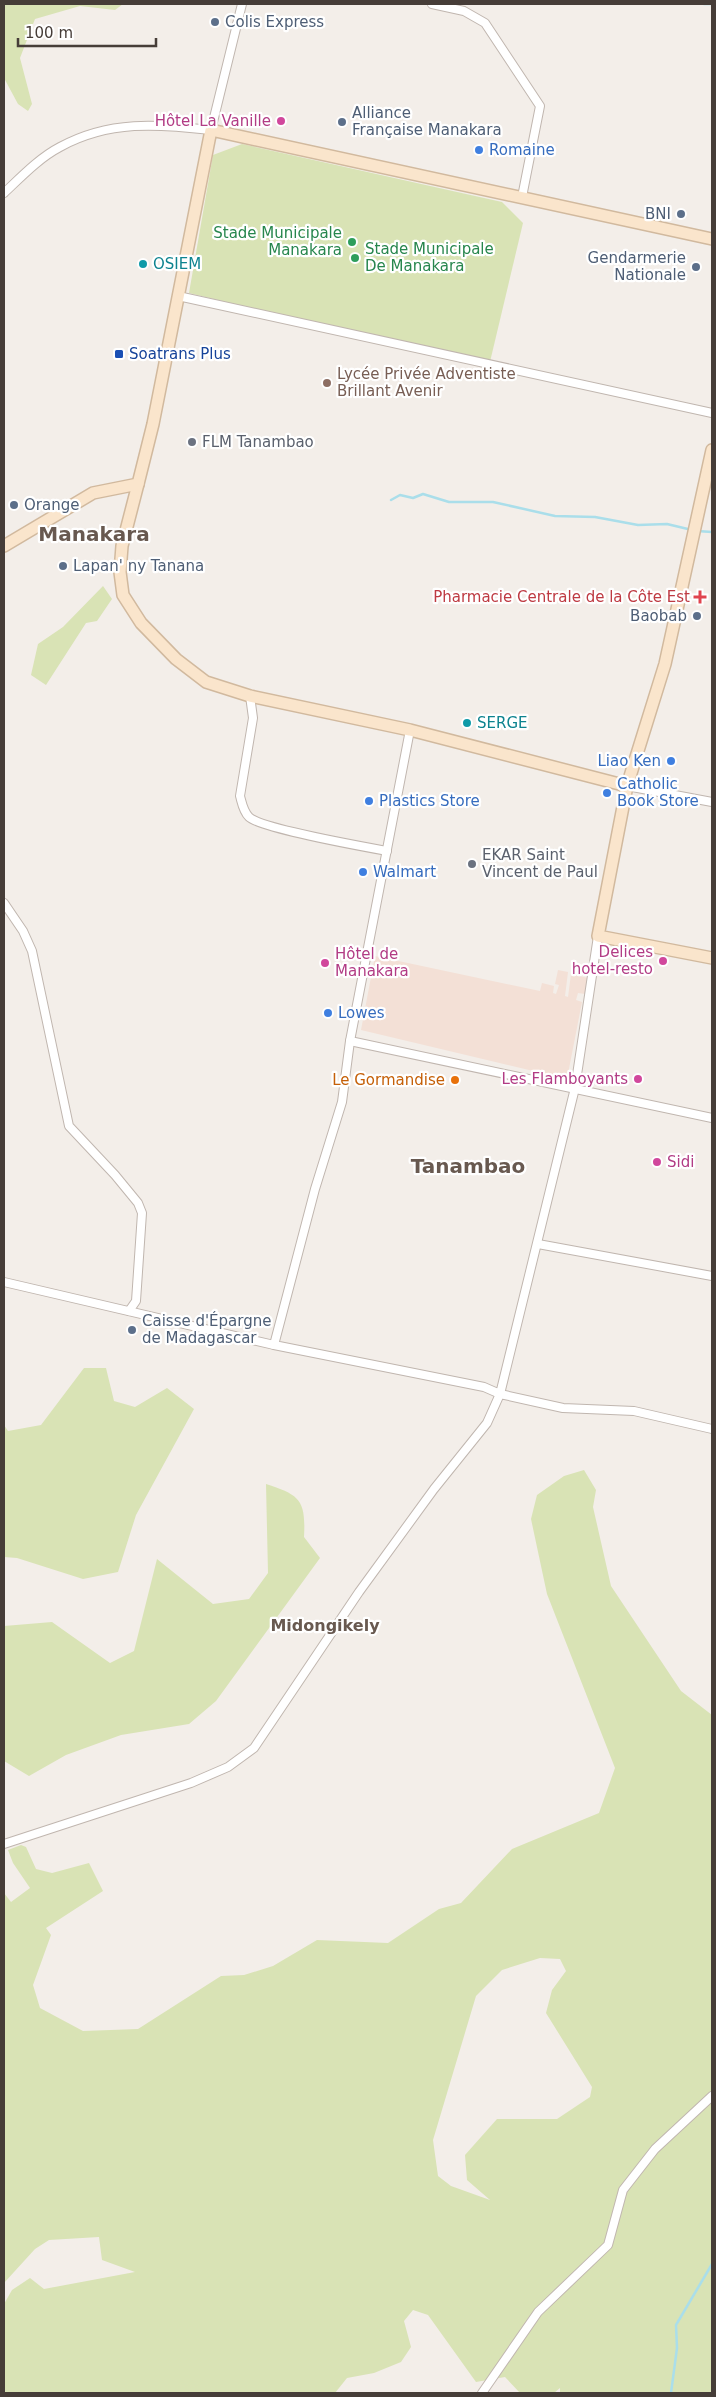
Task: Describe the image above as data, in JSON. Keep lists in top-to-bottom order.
{
  "districts": ["Manakara", "Tanambao", "Midongikely"],
  "places": {
    "other": [
      "Colis Express",
      "Hôtel La Vanille",
      "Alliance Française Manakara",
      "Romaine",
      "BNI",
      "Stade Municipale Manakara",
      "Stade Municipale De Manakara",
      "OSIEM",
      "Gendarmerie Nationale",
      "Lycée Privée Adventiste Brillant Avenir",
      "FLM Tanambao",
      "Orange",
      "Lapan' ny Tanana",
      "Baobab",
      "SERGE",
      "Liao Ken",
      "Catholic Book Store",
      "Plastics Store",
      "EKAR Saint Vincent de Paul",
      "Walmart",
      "Delices hotel-resto",
      "Hôtel de Manakara",
      "Lowes",
      "Les Flamboyants",
      "Le Gormandise",
      "Sidi",
      "Caisse d'Épargne de Madagascar"
    ],
    "transit": ["Soatrans Plus"],
    "health": ["Pharmacie Centrale de la Côte Est"]
  },
  "scale_bar": "100 m"
}
